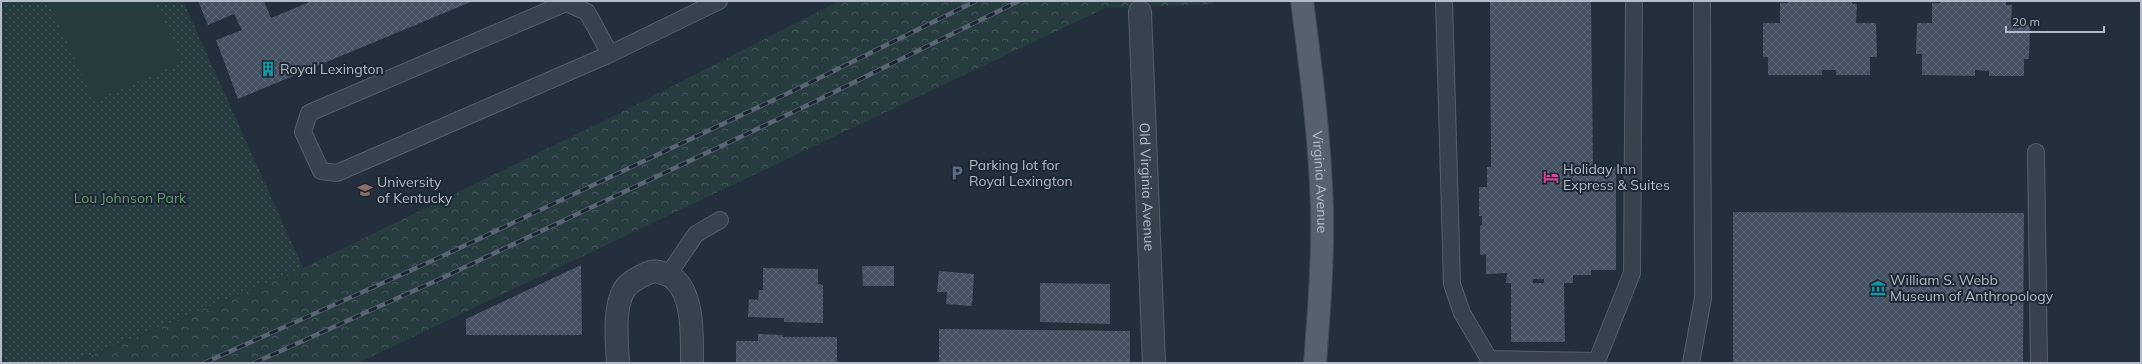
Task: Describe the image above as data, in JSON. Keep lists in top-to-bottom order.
{
  "streets": {
    "main road": ["Virginia Avenue"],
    "street": ["Old Virginia Avenue"]
  },
  "parks": ["Lou Johnson Park"],
  "places": {
    "building": ["Royal Lexington"],
    "parking": ["Parking lot for Royal Lexington"],
    "hotel": ["Holiday Inn Express & Suites"],
    "school or university": ["University of Kentucky"],
    "museum": ["William S. Webb Museum of Anthropology"]
  },
  "scale_bar": "20 m"
}
